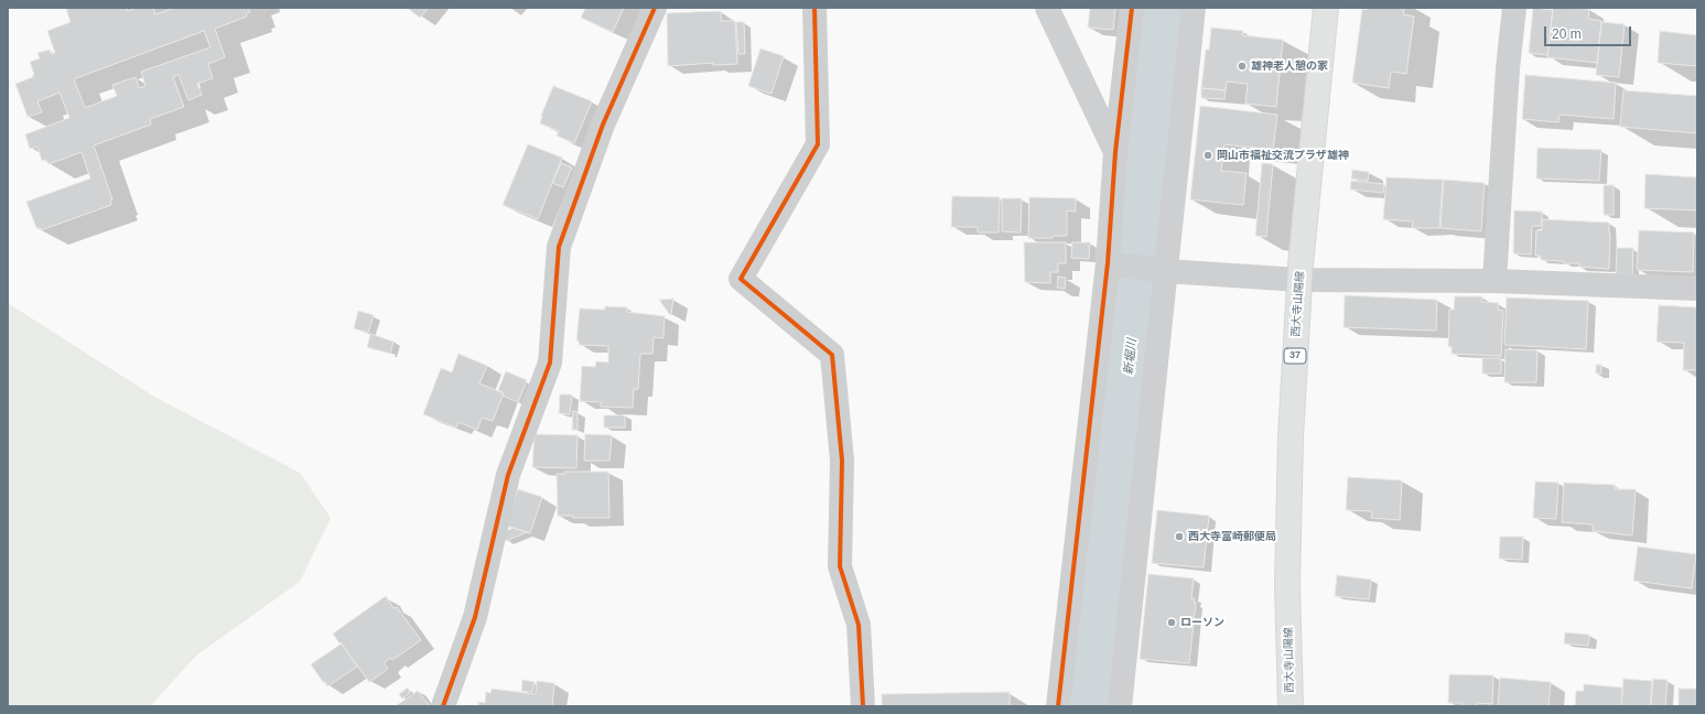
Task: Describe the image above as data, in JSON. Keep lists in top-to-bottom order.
{
  "streets": {
    "main road": ["西大寺山陽線", "37"]
  },
  "water": ["新堀川"],
  "places": [
    "雄神老人憩の家",
    "岡山市福祉交流プラザ雄神",
    "西大寺富崎郵便局",
    "ローソン"
  ],
  "scale_bar": "20 m"
}
